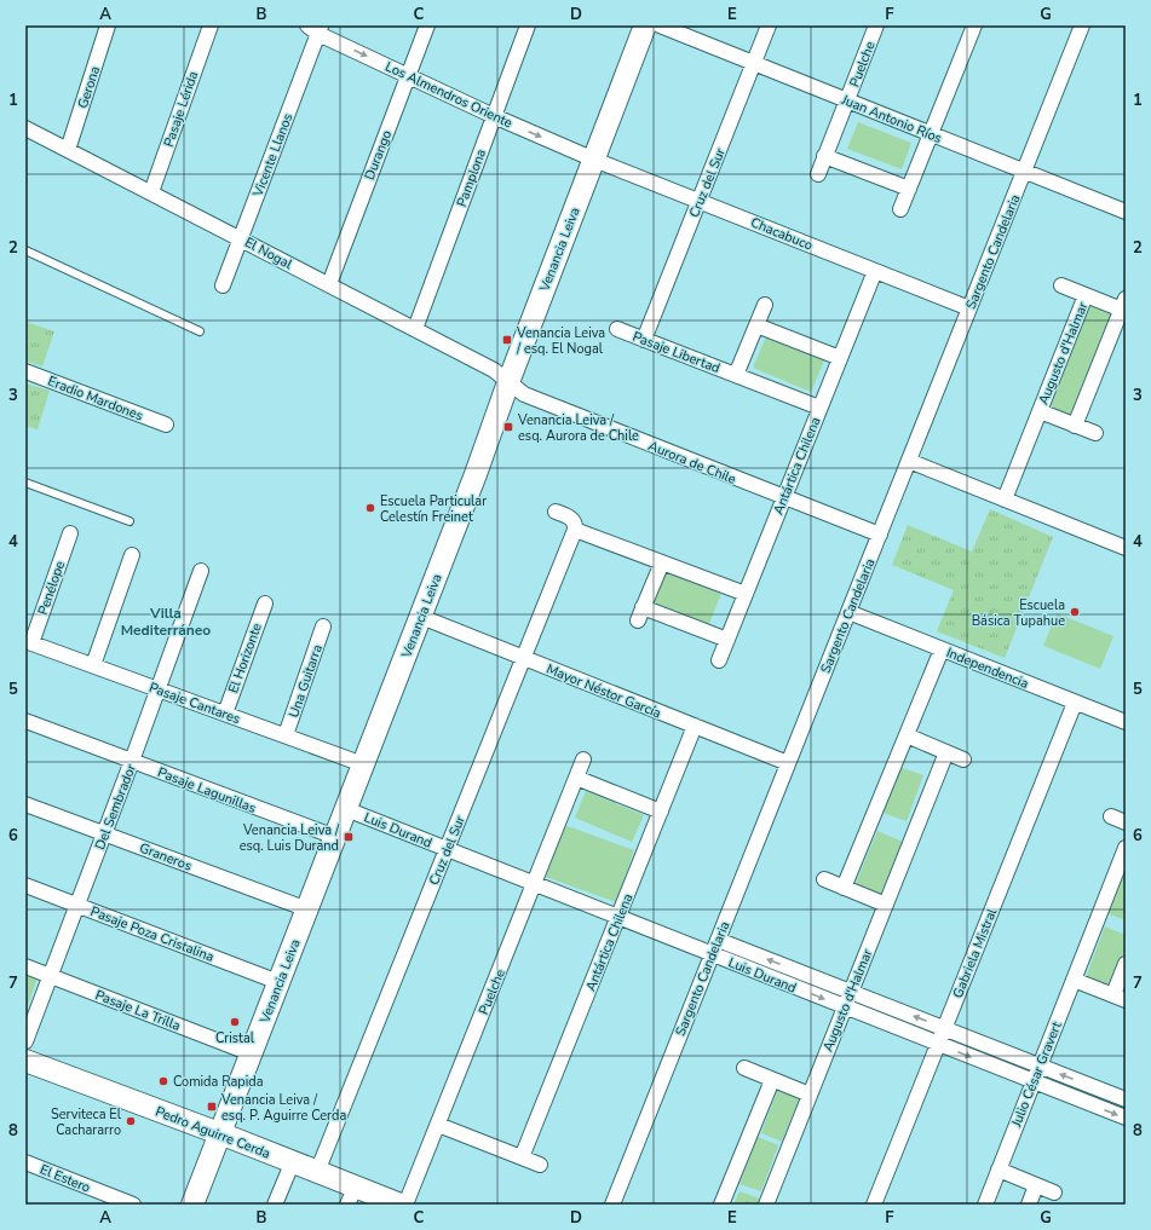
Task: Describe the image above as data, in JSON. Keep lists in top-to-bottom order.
{
  "streets": {
    "street": [
      "Puelche",
      "Gerona",
      "Los Almendros Oriente",
      "Pasaje Lérida",
      "Juan Antonio Ríos",
      "Vicente Llanos",
      "Durango",
      "Pamplona",
      "Cruz del Sur",
      "Chacabuco",
      "Venancia Leiva",
      "Sargento Candelaria",
      "El Nogal",
      "Pasaje Libertad",
      "Augusto d'Halmar",
      "Eradio Mardones",
      "Aurora de Chile",
      "Antártica Chilena",
      "Penélope",
      "El Horizonte",
      "Independencia",
      "Una Guitarra",
      "Mayor Néstor García",
      "Pasaje Cantares",
      "Pasaje Lagunillas",
      "Del Sembrador",
      "Luis Durand",
      "Graneros",
      "Pasaje Poza Cristalina",
      "Gabriela Mistral",
      "Pasaje La Trilla",
      "Julio César Gravert",
      "Pedro Aguirre Cerda",
      "El Estero"
    ]
  },
  "crossings": [
    ["Puelche", "Juan Antonio Ríos"],
    ["Puelche", "Luis Durand"],
    ["Gerona", "El Nogal"],
    ["Los Almendros Oriente", "Vicente Llanos"],
    ["Los Almendros Oriente", "Durango"],
    ["Los Almendros Oriente", "Pamplona"],
    ["Los Almendros Oriente", "Chacabuco"],
    ["Los Almendros Oriente", "Venancia Leiva"],
    ["Pasaje Lérida", "El Nogal"],
    ["Juan Antonio Ríos", "Cruz del Sur"],
    ["Juan Antonio Ríos", "Sargento Candelaria"],
    ["Vicente Llanos", "El Nogal"],
    ["Durango", "El Nogal"],
    ["Pamplona", "El Nogal"],
    ["Cruz del Sur", "Chacabuco"],
    ["Cruz del Sur", "Pasaje Libertad"],
    ["Cruz del Sur", "Mayor Néstor García"],
    ["Cruz del Sur", "Luis Durand"],
    ["Cruz del Sur", "Pedro Aguirre Cerda"],
    ["Chacabuco", "Venancia Leiva"],
    ["Chacabuco", "Sargento Candelaria"],
    ["Chacabuco", "Antártica Chilena"],
    ["Venancia Leiva", "El Nogal"],
    ["Venancia Leiva", "Aurora de Chile"],
    ["Venancia Leiva", "Mayor Néstor García"],
    ["Venancia Leiva", "Pasaje Cantares"],
    ["Venancia Leiva", "Pasaje Lagunillas"],
    ["Venancia Leiva", "Luis Durand"],
    ["Venancia Leiva", "Graneros"],
    ["Venancia Leiva", "Pasaje Poza Cristalina"],
    ["Venancia Leiva", "Pasaje La Trilla"],
    ["Venancia Leiva", "Pedro Aguirre Cerda"],
    ["Sargento Candelaria", "Aurora de Chile"],
    ["Sargento Candelaria", "Independencia"],
    ["Sargento Candelaria", "Mayor Néstor García"],
    ["Sargento Candelaria", "Luis Durand"],
    ["El Nogal", "Aurora de Chile"],
    ["Pasaje Libertad", "Antártica Chilena"],
    ["Augusto d'Halmar", "Luis Durand"],
    ["Aurora de Chile", "Antártica Chilena"],
    ["Antártica Chilena", "Mayor Néstor García"],
    ["Antártica Chilena", "Luis Durand"],
    ["Penélope", "Pasaje Cantares"],
    ["El Horizonte", "Pasaje Cantares"],
    ["Independencia", "Gabriela Mistral"],
    ["Una Guitarra", "Pasaje Cantares"],
    ["Pasaje Cantares", "Del Sembrador"],
    ["Pasaje Lagunillas", "Del Sembrador"],
    ["Del Sembrador", "Graneros"],
    ["Del Sembrador", "Pasaje Poza Cristalina"],
    ["Del Sembrador", "Pasaje La Trilla"],
    ["Luis Durand", "Gabriela Mistral"],
    ["Luis Durand", "Julio César Gravert"]
  ],
  "one_way": ["Los Almendros Oriente"],
  "districts": ["Villa Mediterráneo"],
  "places": {
    "transit": [
      "Venancia Leiva / esq. El Nogal",
      "Venancia Leiva / esq. Aurora de Chile",
      "Venancia Leiva / esq. Luis Durand",
      "Venancia Leiva / esq. P. Aguirre Cerda"
    ],
    "other": [
      "Escuela Particular Celestín Freinet",
      "Escuela Básica Tupahue",
      "Cristal",
      "Comida Rapida",
      "Serviteca El Cachararro"
    ]
  },
  "grid": {
    "columns": [
      "A",
      "B",
      "C",
      "D",
      "E",
      "F",
      "G"
    ],
    "rows": [
      "1",
      "2",
      "3",
      "4",
      "5",
      "6",
      "7",
      "8"
    ]
  }
}
